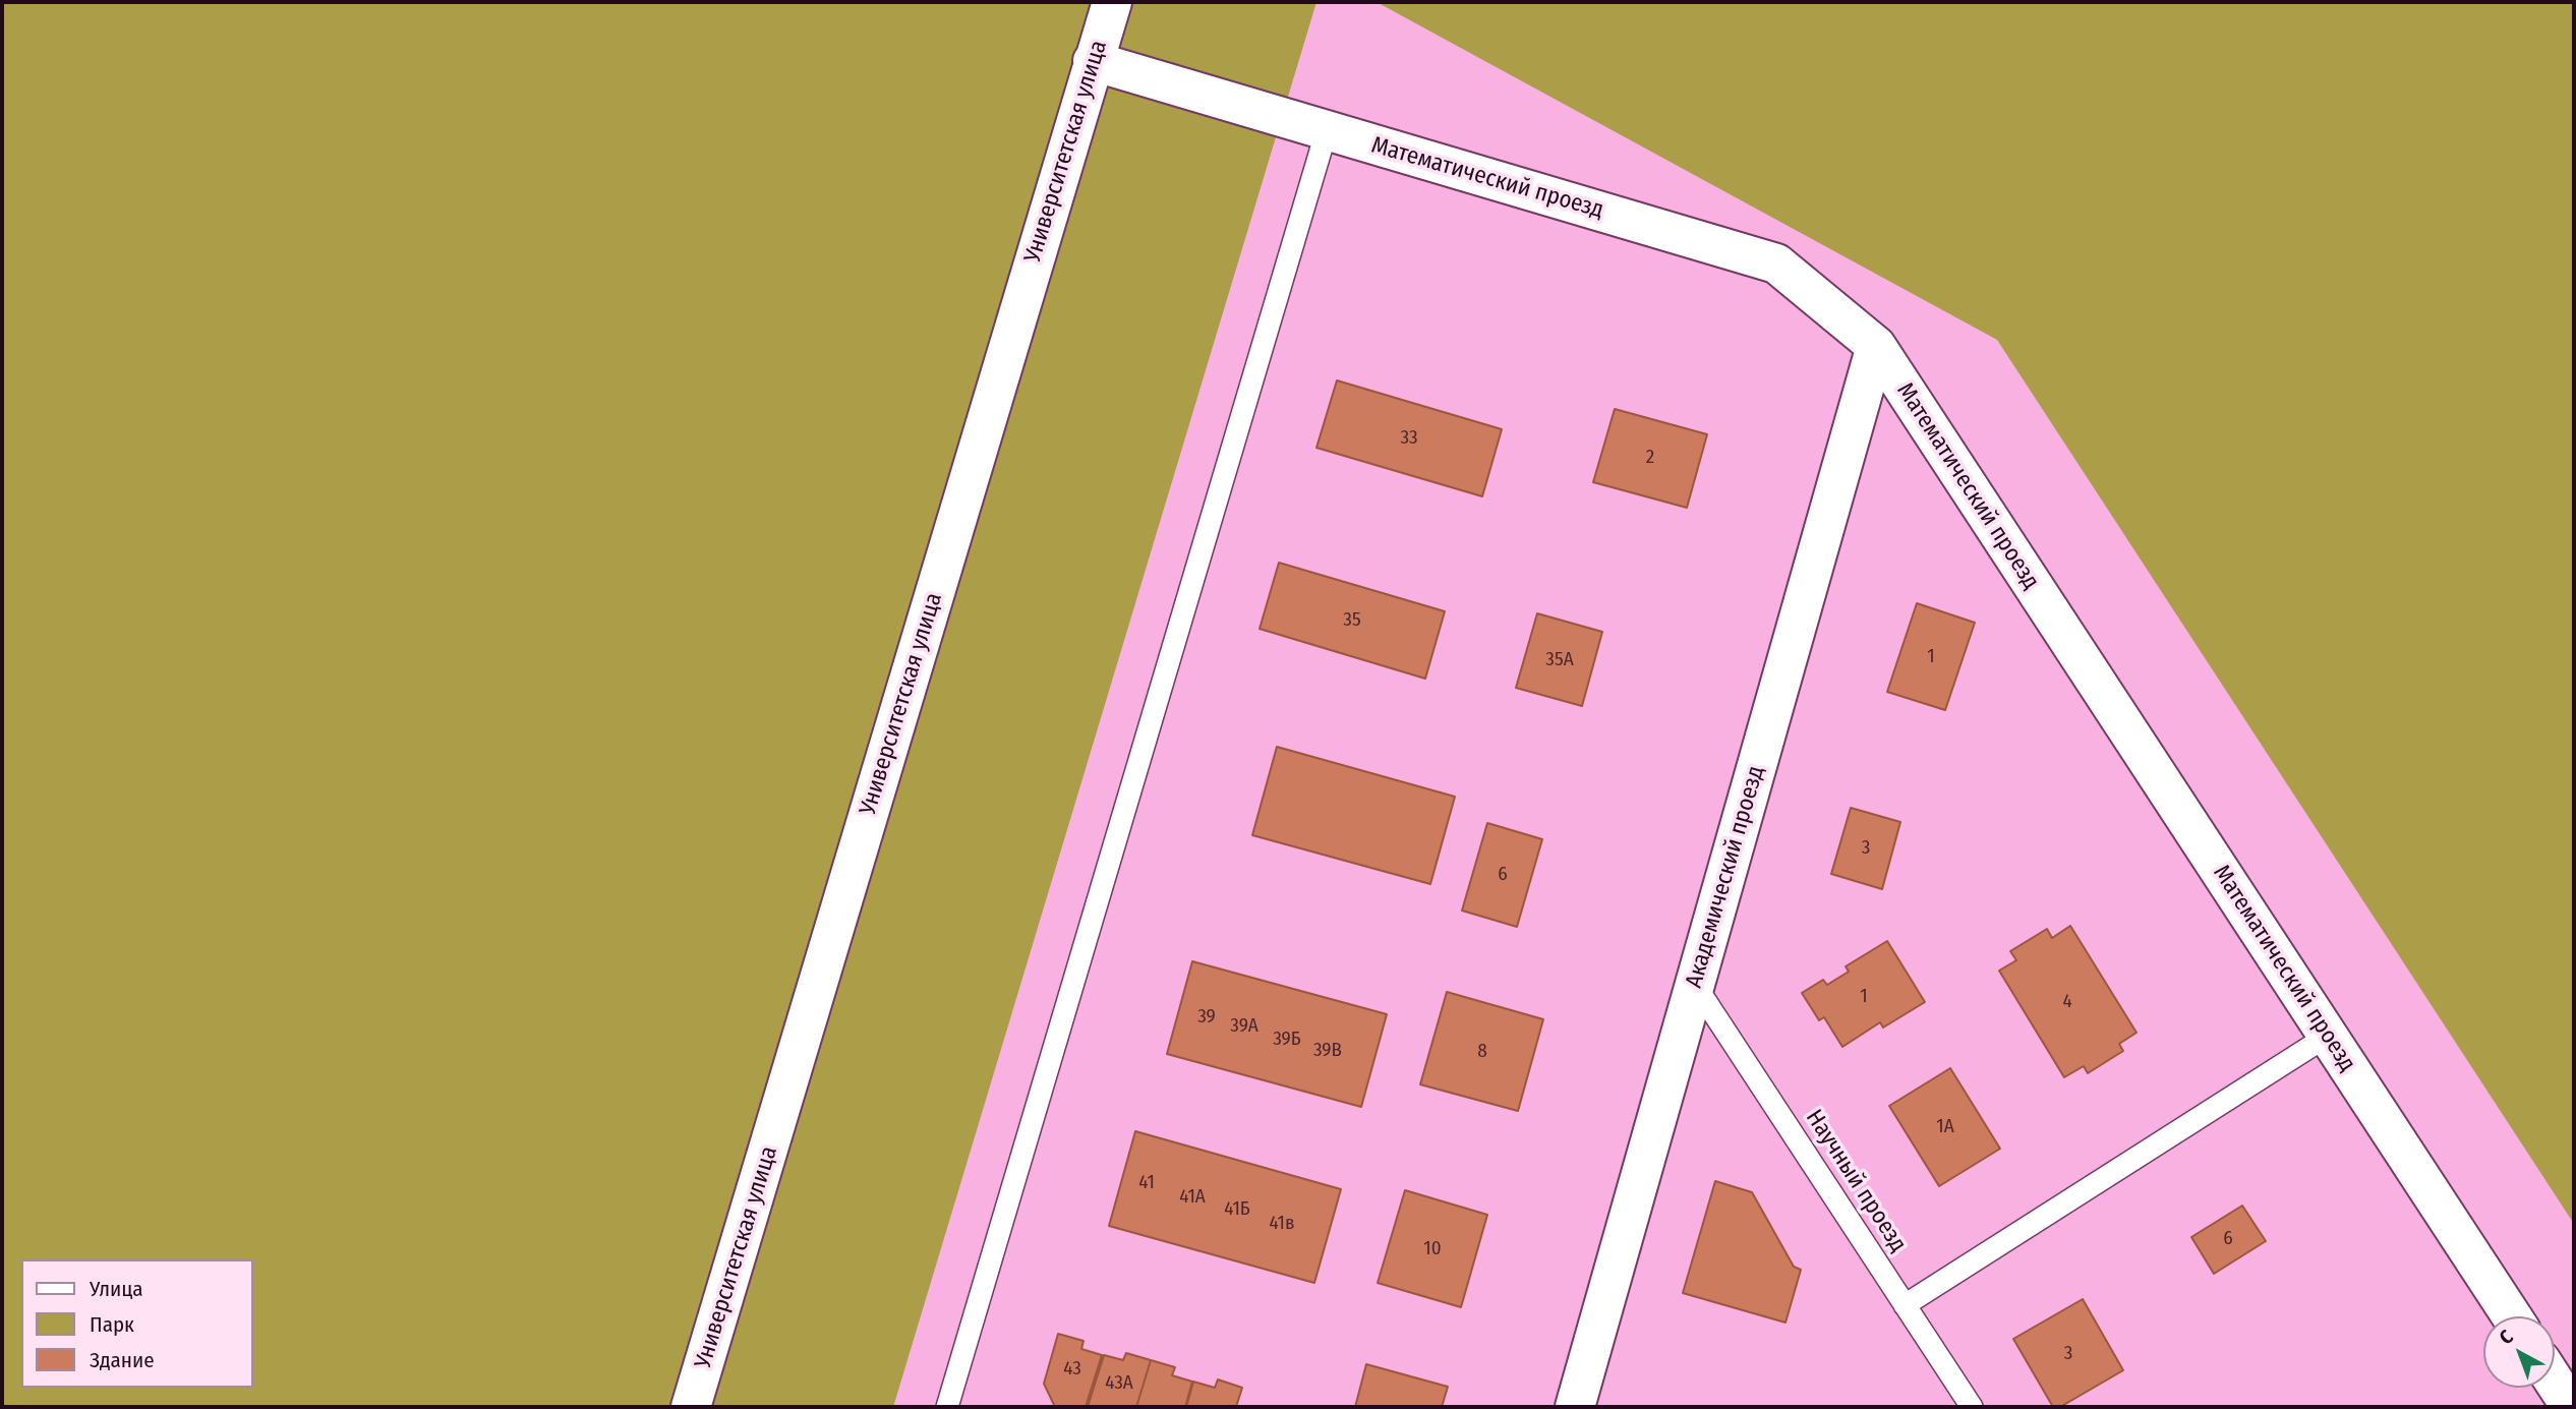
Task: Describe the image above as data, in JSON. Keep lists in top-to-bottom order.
{
  "streets": {
    "street": ["Университетская улица", "Математический проезд", "Академический проезд"],
    "lane": ["Научный проезд"]
  },
  "crossings": [
    ["Университетская улица", "Математический проезд"],
    ["Математический проезд", "Академический проезд"],
    ["Академический проезд", "Научный проезд"]
  ],
  "house_numbers": [
    "33",
    "2",
    "35",
    "1",
    "35А",
    "3",
    "6",
    "1",
    "4",
    "39",
    "39А",
    "39Б",
    "39В",
    "8",
    "1А",
    "41",
    "41А",
    "41Б",
    "41в",
    "6",
    "10",
    "3",
    "43",
    "43А"
  ],
  "legend": ["Улица", "Парк", "Здание"],
  "north": "top left"
}
